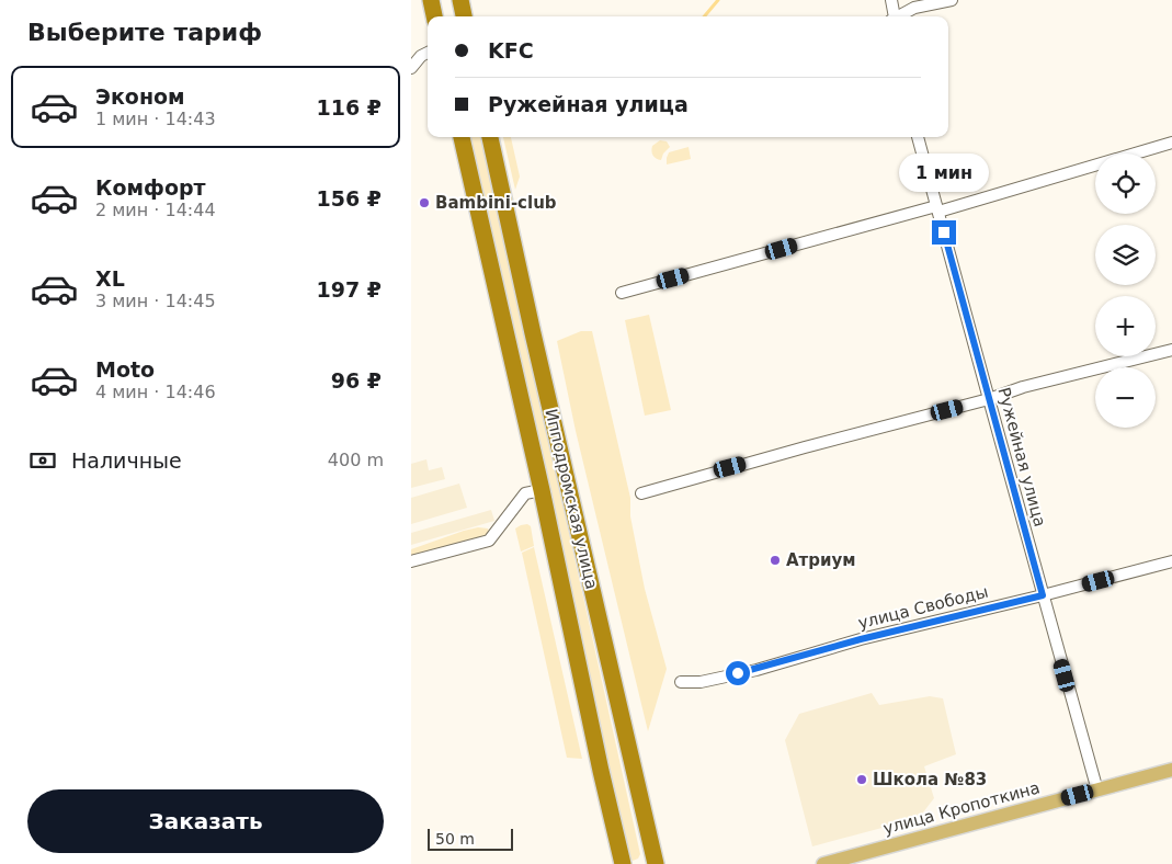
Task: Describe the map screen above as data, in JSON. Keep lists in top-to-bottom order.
{
  "streets": {
    "highway": ["Ипподромская улица"],
    "main road": ["улица Кропоткина"],
    "street": ["Ружейная улица", "улица Свободы"]
  },
  "crossings": [
    ["Ружейная улица", "улица Свободы"],
    ["Ружейная улица", "улица Кропоткина"]
  ],
  "places": ["Bambini-club", "Атриум", "Школа №83"],
  "scale_bar": "50 m",
  "page": {
    "heading": "Выберите тариф",
    "banner": ["KFC", "Ружейная улица"],
    "list": [
      {
        "name": "Эконом",
        "note": "1 мин · 14:43",
        "value": "116 ₽"
      },
      {
        "name": "Комфорт",
        "note": "2 мин · 14:44",
        "value": "156 ₽"
      },
      {
        "name": "XL",
        "note": "3 мин · 14:45",
        "value": "197 ₽"
      },
      {
        "name": "Moto",
        "note": "4 мин · 14:46",
        "value": "96 ₽"
      }
    ],
    "map_buttons": ["+", "−"],
    "bubble": "1 мин",
    "pay": ["Наличные", "400 m"],
    "buttons": "Заказать",
    "scale": "50 m"
  }
}
